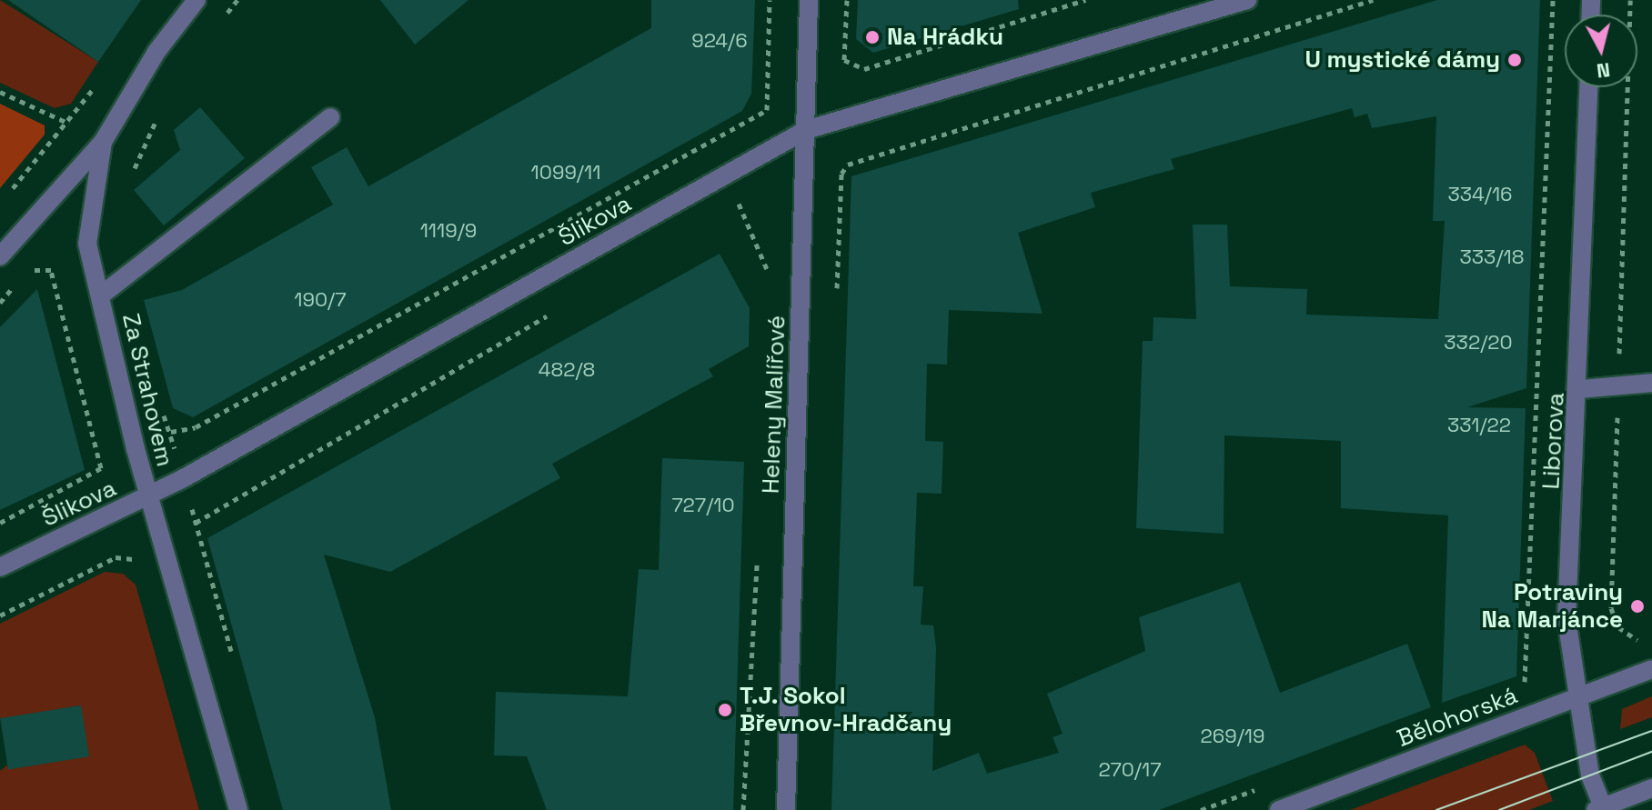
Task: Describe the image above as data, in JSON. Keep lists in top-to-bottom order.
{
  "streets": {
    "street": [
      "Šlikova",
      "Za Strahovem",
      "Heleny Malířové",
      "Liborova",
      "Bělohorská"
    ]
  },
  "crossings": [
    ["Šlikova", "Za Strahovem"],
    ["Šlikova", "Heleny Malířové"],
    ["Liborova", "Bělohorská"]
  ],
  "places": [
    "Na Hrádku",
    "U mystické dámy",
    "Potraviny Na Marjánce",
    "T.J. Sokol Břevnov-Hradčany"
  ],
  "house_numbers": [
    "924/6",
    "1099/11",
    "334/16",
    "1119/9",
    "333/18",
    "190/7",
    "332/20",
    "482/8",
    "331/22",
    "727/10",
    "269/19",
    "270/17"
  ],
  "north": "bottom"
}
